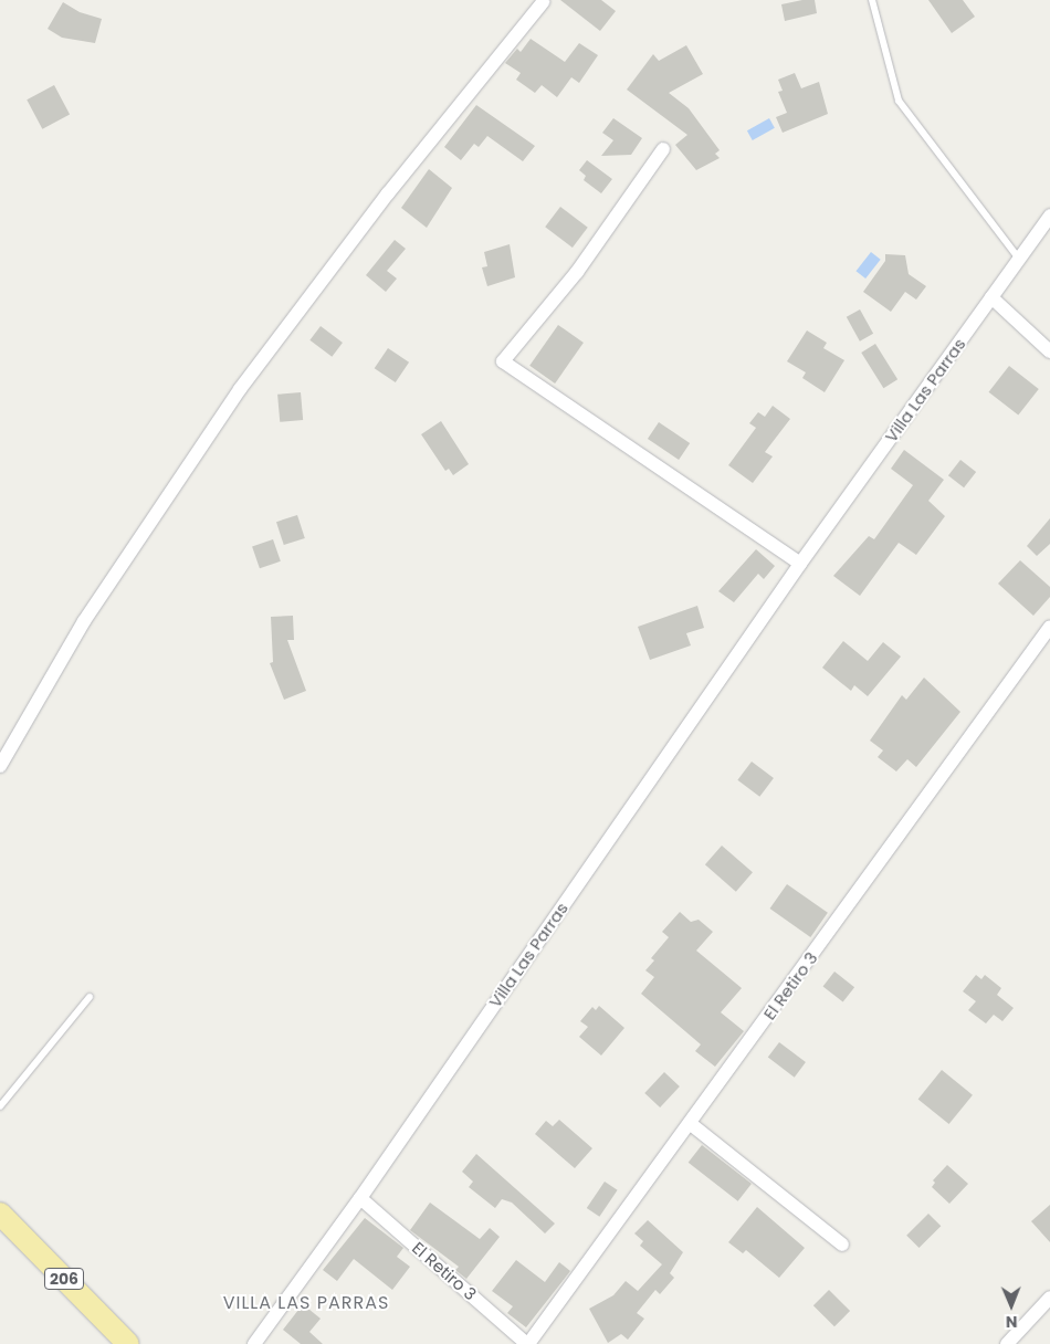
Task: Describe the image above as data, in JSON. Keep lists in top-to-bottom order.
{
  "streets": {
    "highway": ["206"],
    "street": ["Villa Las Parras", "El Retiro 3"]
  },
  "crossings": [
    ["Villa Las Parras", "El Retiro 3"]
  ],
  "districts": ["VILLA LAS PARRAS"],
  "north": "bottom"
}
